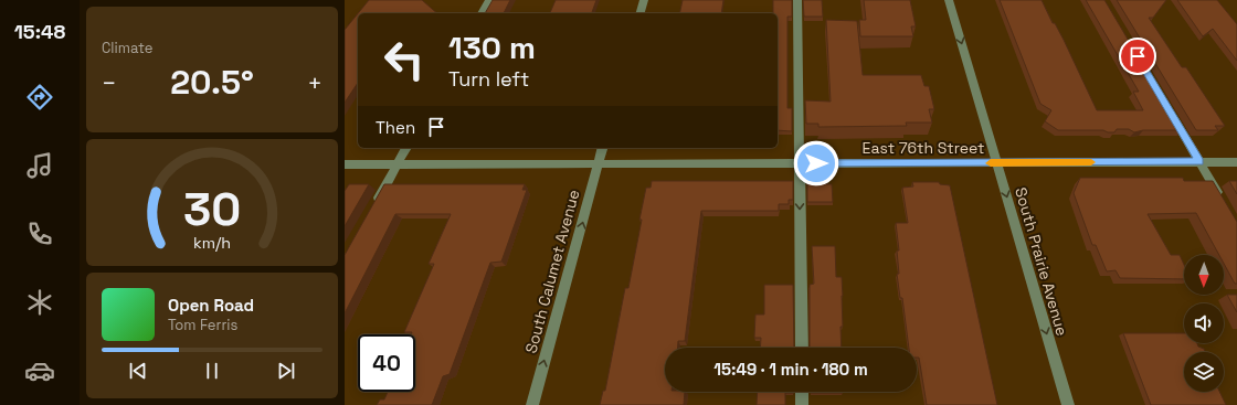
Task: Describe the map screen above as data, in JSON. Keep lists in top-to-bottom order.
{
  "streets": {
    "street": ["East 76th Street", "South Prairie Avenue", "South Calumet Avenue"]
  },
  "crossings": [
    ["East 76th Street", "South Prairie Avenue"],
    ["East 76th Street", "South Calumet Avenue"]
  ],
  "one_way": ["South Prairie Avenue", "South Calumet Avenue"],
  "north": "bottom",
  "page": {
    "tabs": "15:48",
    "tile": "Climate",
    "turn": ["130 m", "Turn left"],
    "heat": ["−", "20.5°", "+"],
    "then": "Then",
    "song": ["Open Road", "Tom Ferris"],
    "limit": "40",
    "trip": "15:49 · 1 min · 180 m",
    "gauge": ["30", "km/h"]
  }
}
